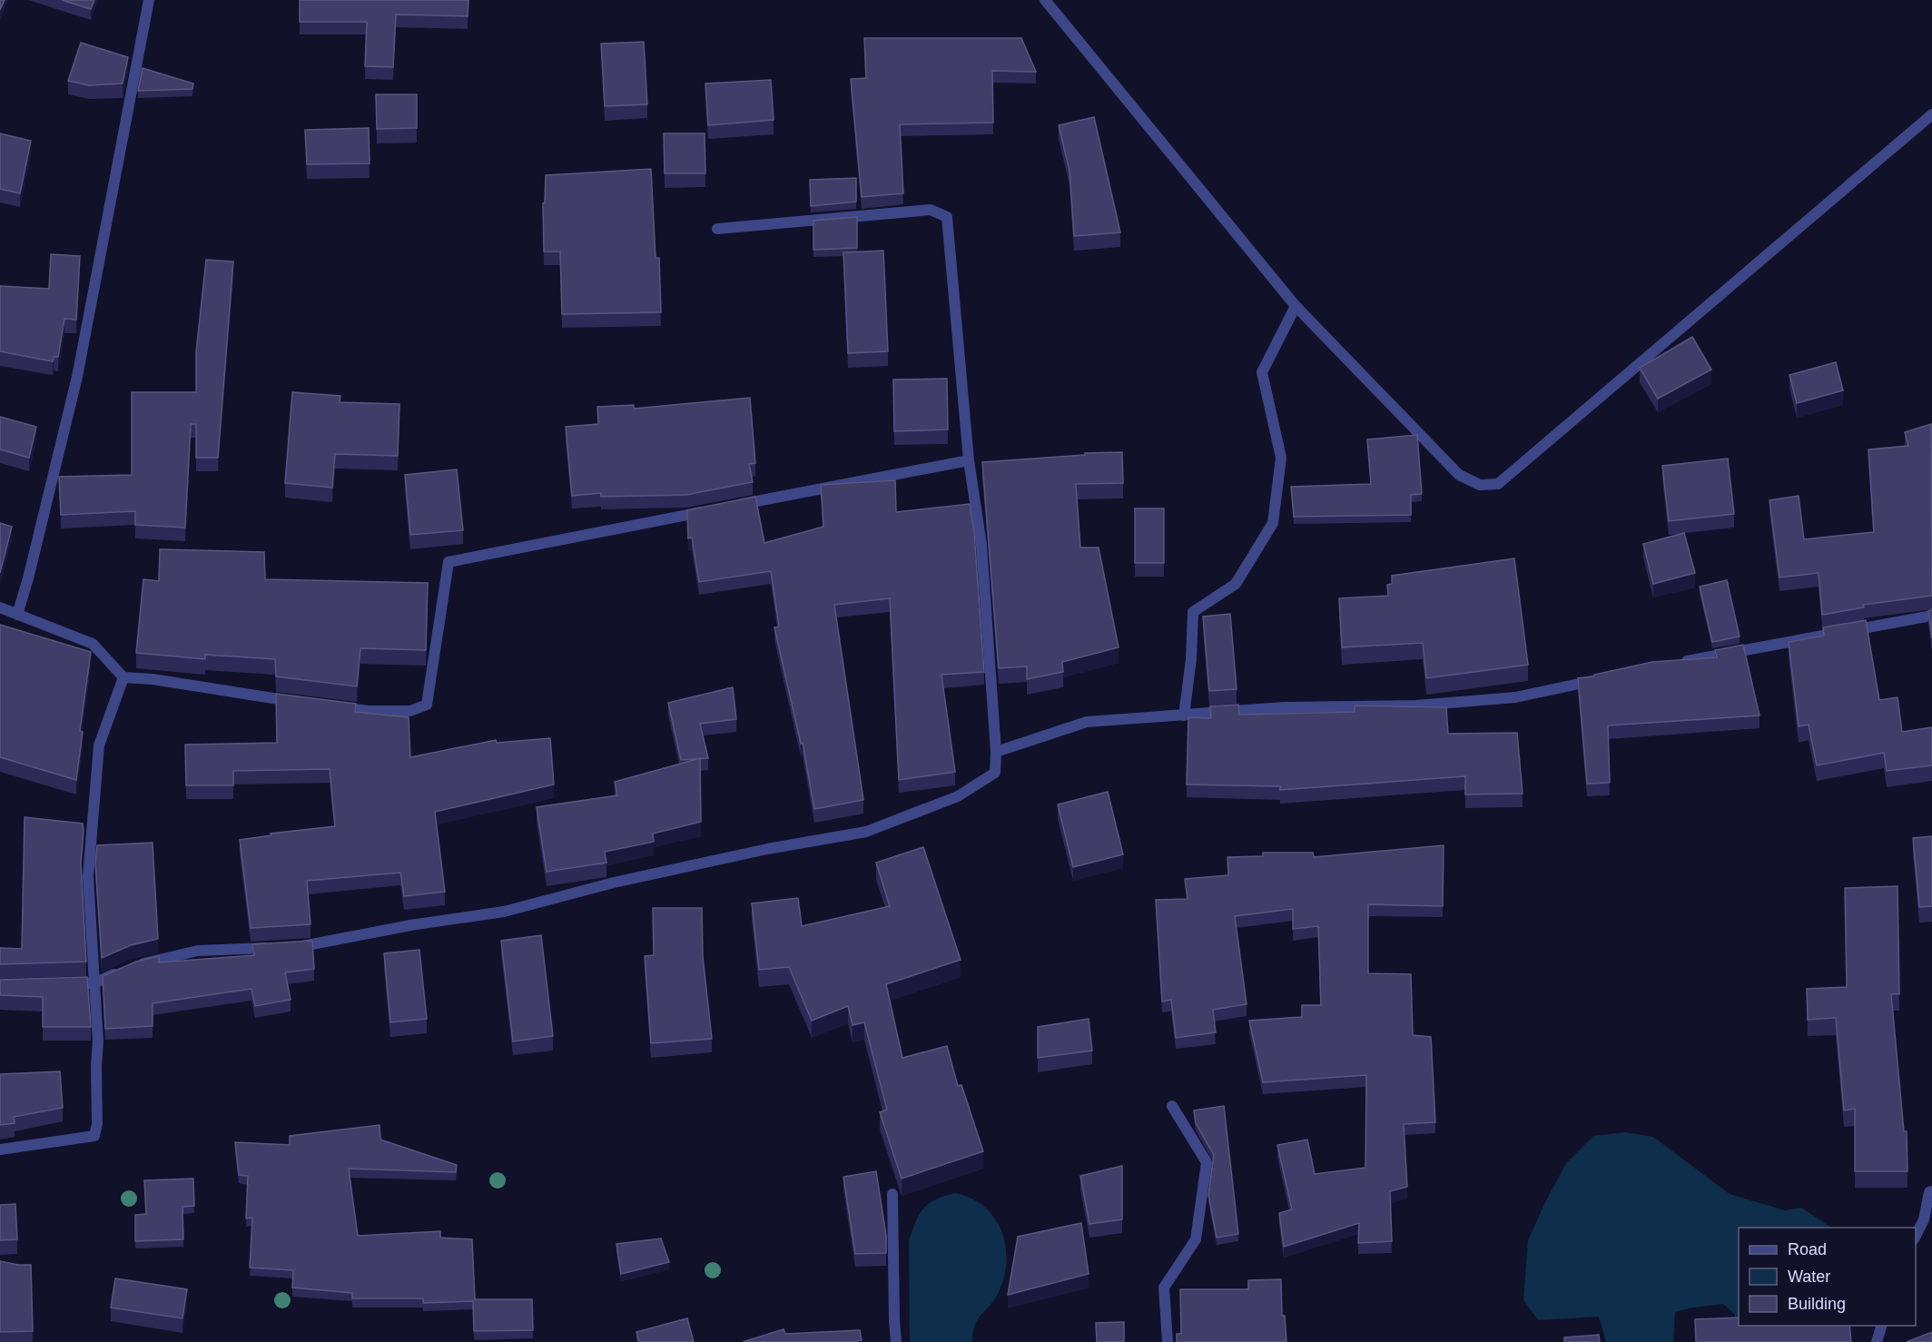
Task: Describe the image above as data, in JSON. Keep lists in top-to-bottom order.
{
  "legend": ["Road", "Water", "Building"]
}
